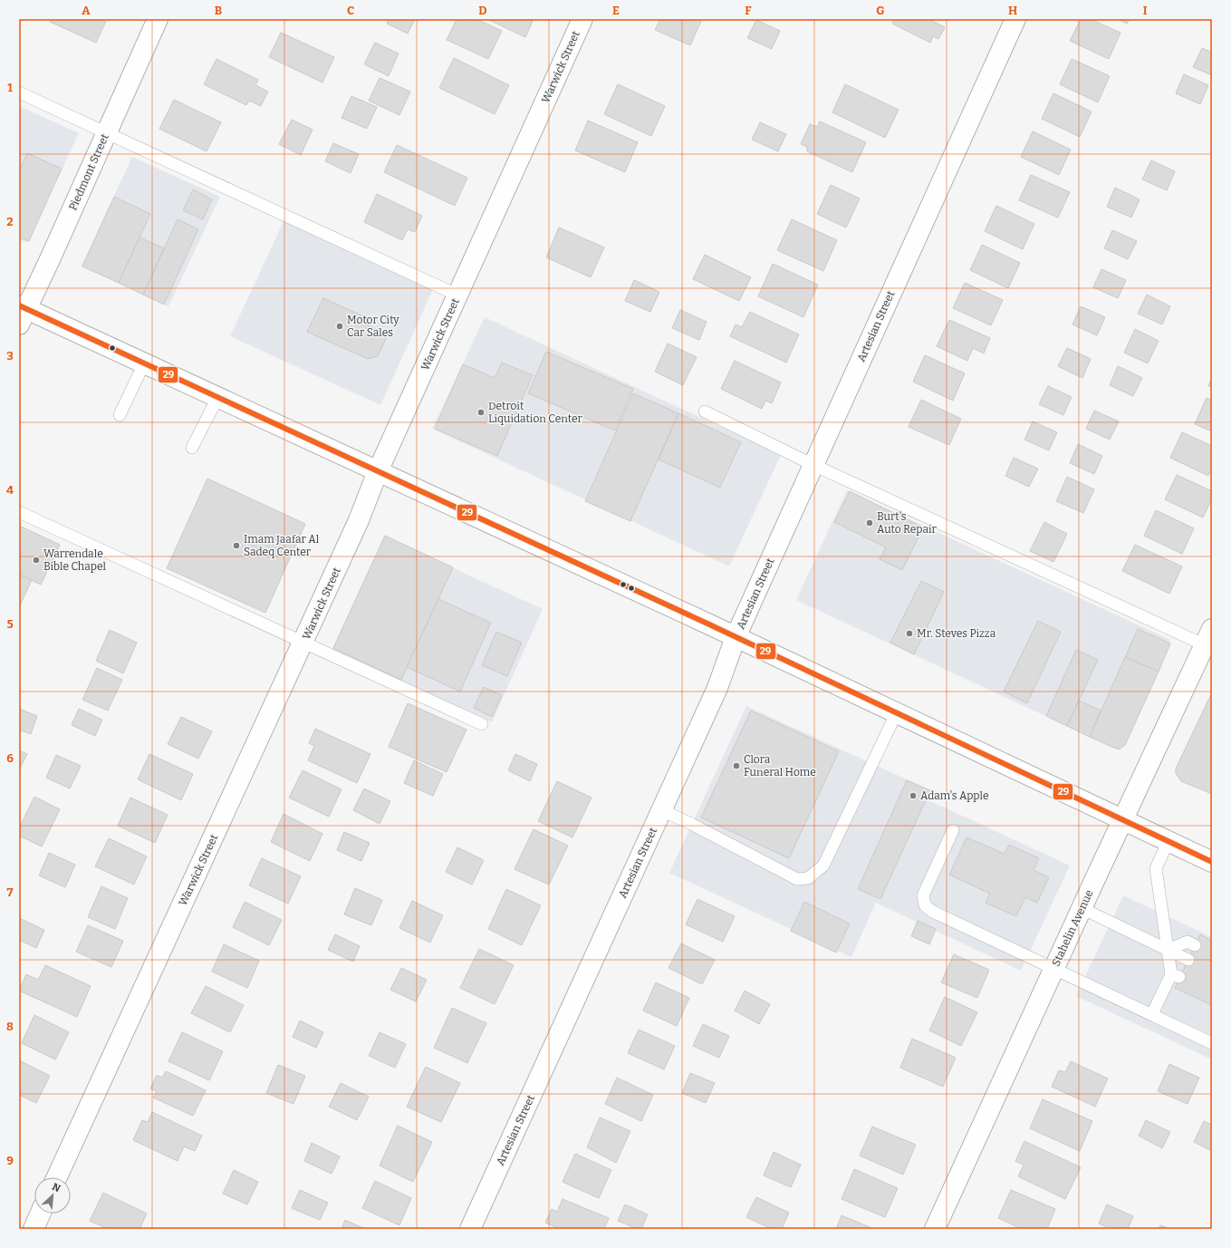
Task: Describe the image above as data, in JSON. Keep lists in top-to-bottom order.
{
  "streets": {
    "street": [
      "Warwick Street",
      "Piedmont Street",
      "Artesian Street",
      "Stahelin Avenue"
    ]
  },
  "places": [
    "Motor City Car Sales",
    "Detroit Liquidation Center",
    "Burt's Auto Repair",
    "Imam Jaafar Al Sadeq Center",
    "Warrendale Bible Chapel",
    "Mr. Steves Pizza",
    "Clora Funeral Home",
    "Adam's Apple"
  ],
  "lines": ["transit line 29"],
  "north": "top right",
  "grid": {
    "columns": [
      "A",
      "B",
      "C",
      "D",
      "E",
      "F",
      "G",
      "H",
      "I"
    ],
    "rows": [
      "1",
      "2",
      "3",
      "4",
      "5",
      "6",
      "7",
      "8",
      "9"
    ]
  }
}
